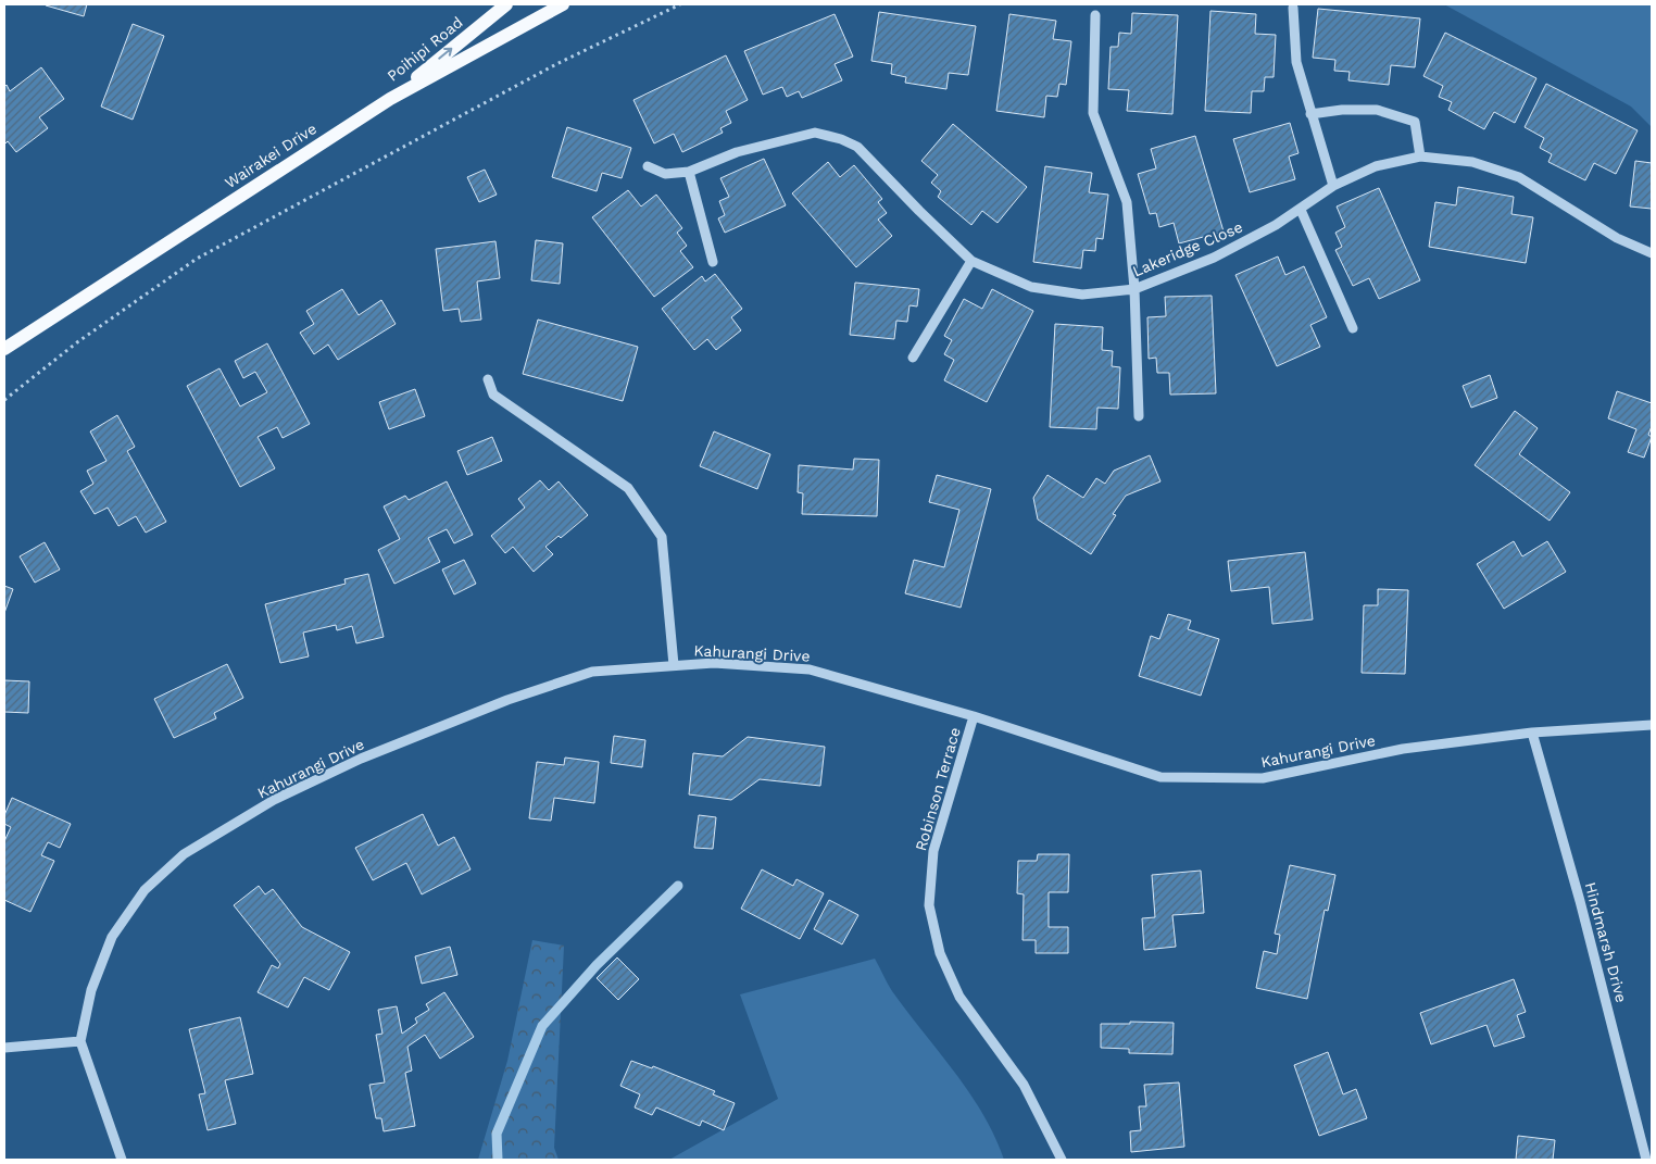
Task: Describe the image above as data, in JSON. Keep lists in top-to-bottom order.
{
  "streets": {
    "main road": ["Poihipi Road", "Wairakei Drive"],
    "street": [
      "Lakeridge Close",
      "Kahurangi Drive",
      "Robinson Terrace",
      "Hindmarsh Drive"
    ]
  },
  "crossings": [
    ["Poihipi Road", "Wairakei Drive"],
    ["Kahurangi Drive", "Robinson Terrace"],
    ["Kahurangi Drive", "Hindmarsh Drive"]
  ],
  "one_way": ["Poihipi Road"]
}
